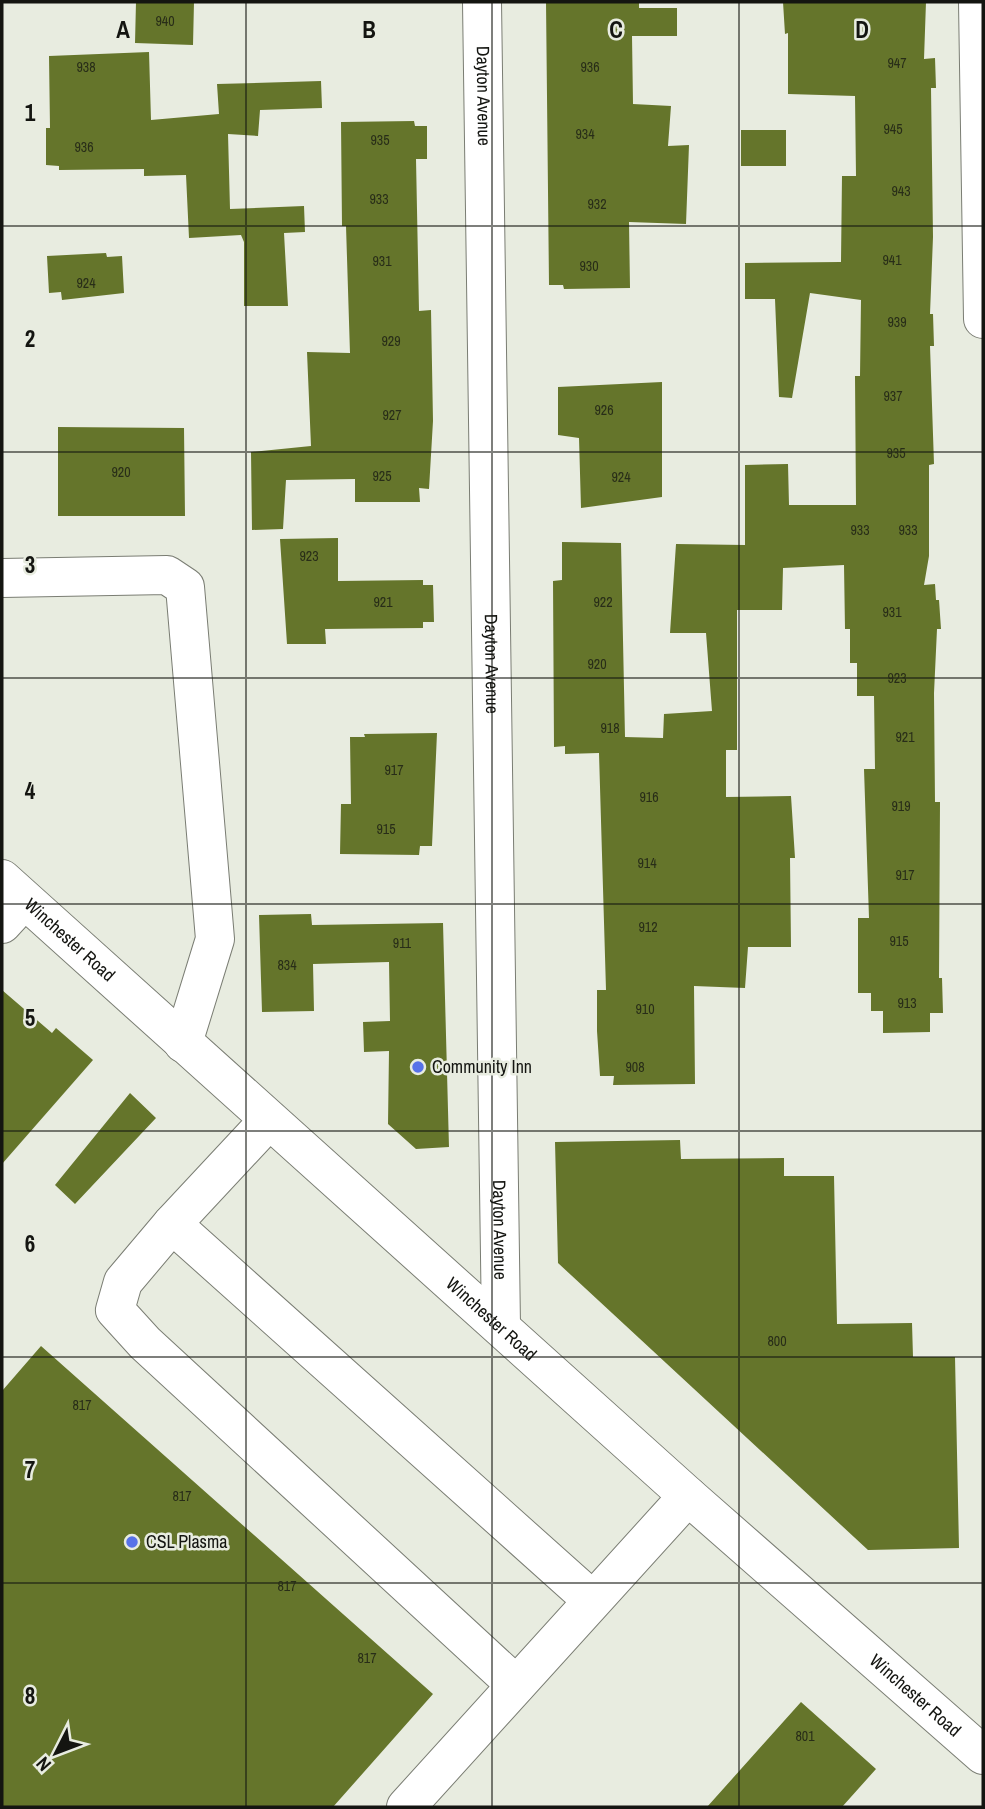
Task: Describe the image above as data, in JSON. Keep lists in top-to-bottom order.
{
  "streets": {
    "street": ["Dayton Avenue", "Winchester Road"]
  },
  "crossings": [
    ["Dayton Avenue", "Winchester Road"]
  ],
  "places": ["Community Inn", "CSL Plasma"],
  "house_numbers": [
    "940",
    "947",
    "938",
    "936",
    "945",
    "934",
    "935",
    "936",
    "943",
    "933",
    "932",
    "941",
    "931",
    "930",
    "924",
    "939",
    "929",
    "937",
    "926",
    "927",
    "935",
    "920",
    "925",
    "924",
    "933",
    "933",
    "923",
    "921",
    "922",
    "931",
    "920",
    "923",
    "918",
    "921",
    "917",
    "916",
    "919",
    "915",
    "914",
    "917",
    "912",
    "915",
    "911",
    "834",
    "913",
    "910",
    "908",
    "800",
    "817",
    "817",
    "817",
    "817",
    "801"
  ],
  "north": "bottom left",
  "grid": {
    "columns": [
      "A",
      "B",
      "C",
      "D"
    ],
    "rows": [
      "1",
      "2",
      "3",
      "4",
      "5",
      "6",
      "7",
      "8"
    ]
  }
}
